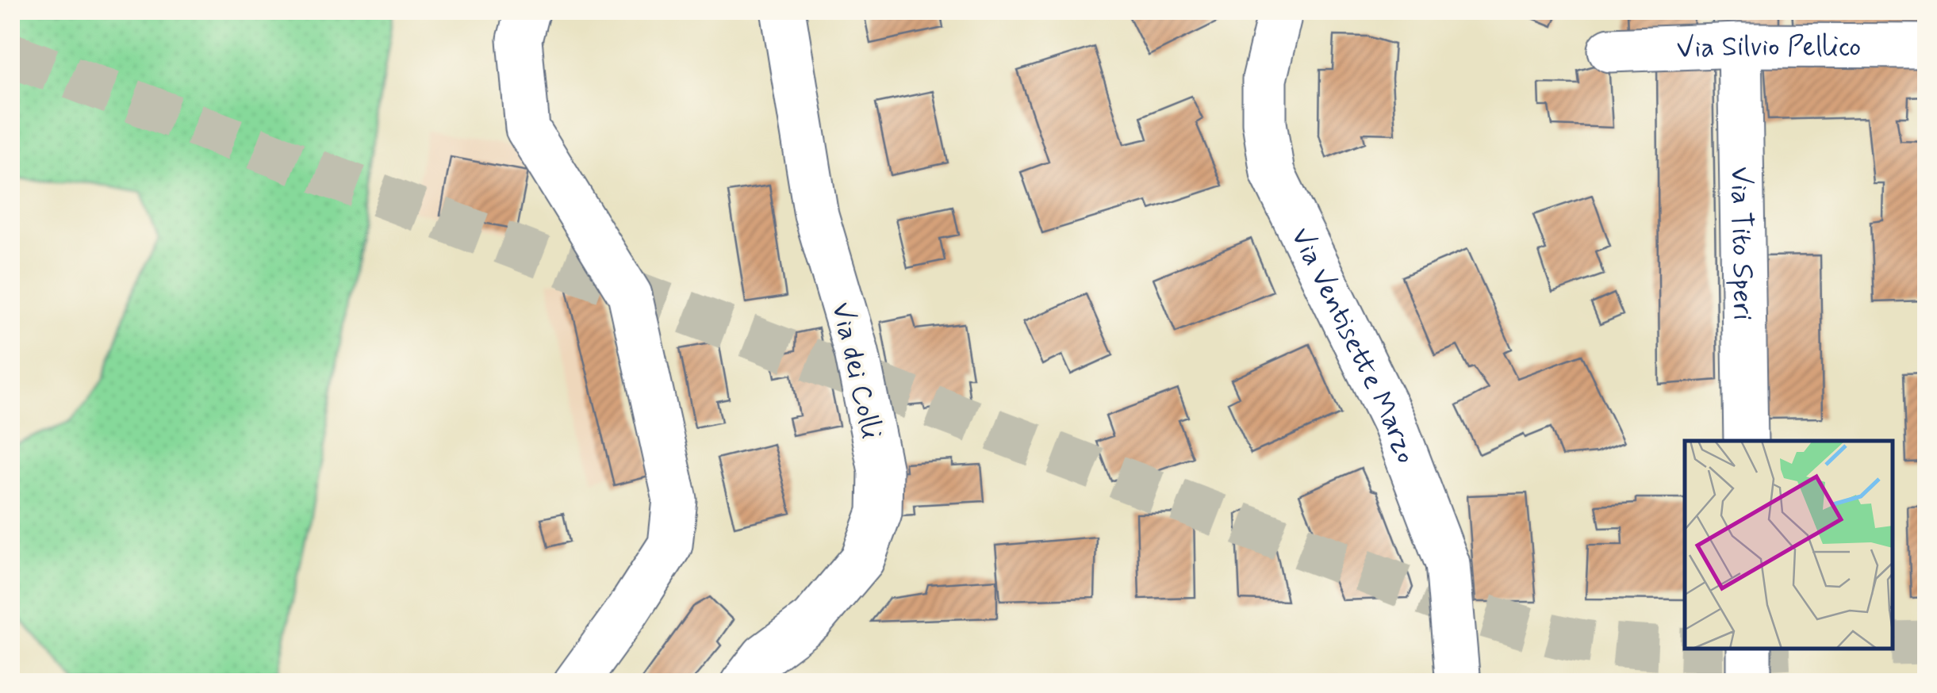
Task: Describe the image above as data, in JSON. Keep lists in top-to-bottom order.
{
  "streets": {
    "street": [
      "Via Silvio Pellico",
      "Via Tito Speri",
      "Via Ventisette Marzo",
      "Via dei Colli"
    ]
  },
  "crossings": [
    ["Via Silvio Pellico", "Via Tito Speri"]
  ]
}
